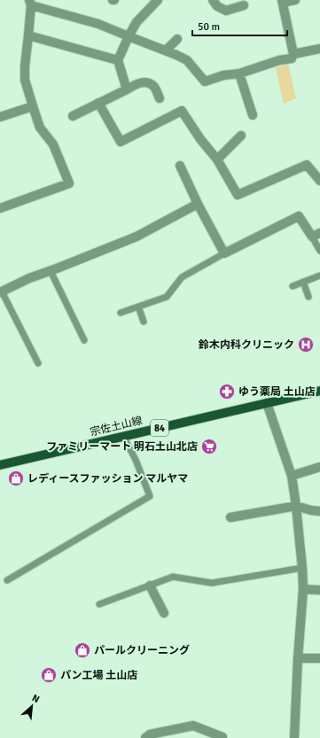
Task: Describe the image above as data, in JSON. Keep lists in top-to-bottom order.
{
  "streets": {
    "main road": ["宗佐土山線", "84"]
  },
  "places": {
    "hospital": ["鈴木内科クリニック"],
    "pharmacy": ["ゆう薬局 土山店"],
    "supermarket": ["ファミリーマート 明石土山北店"],
    "shop": ["レディースファッション マルヤマ", "パールクリーニング", "パン工場 土山店"]
  },
  "scale_bar": "50 m",
  "north": "top right"
}
